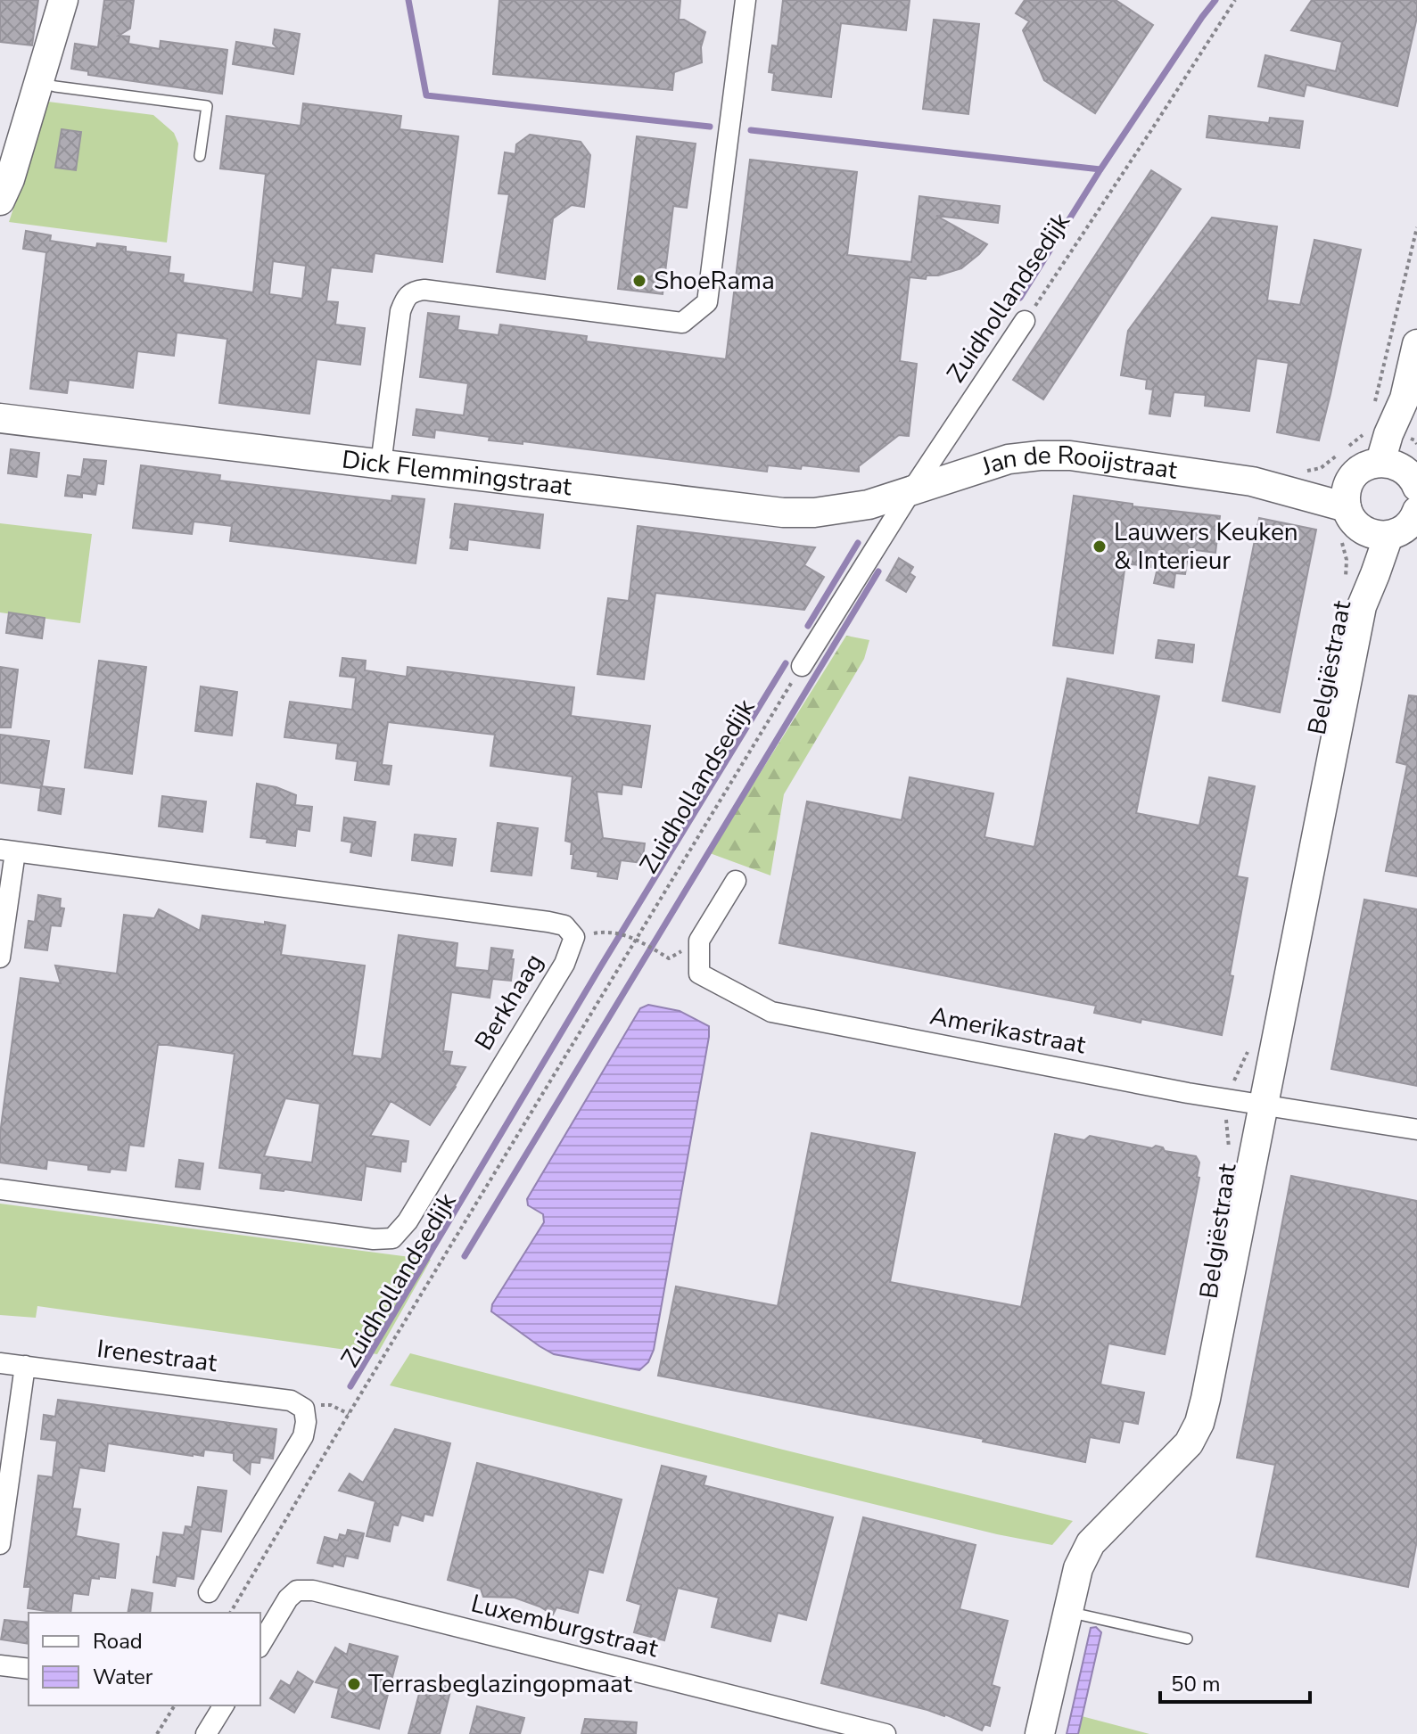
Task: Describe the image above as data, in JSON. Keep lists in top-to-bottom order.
{
  "streets": {
    "street": [
      "Zuidhollandsedijk",
      "Jan de Rooijstraat",
      "Dick Flemmingstraat",
      "Belgiëstraat",
      "Berkhaag",
      "Amerikastraat",
      "Irenestraat",
      "Luxemburgstraat"
    ]
  },
  "crossings": [
    ["Zuidhollandsedijk", "Jan de Rooijstraat"],
    ["Zuidhollandsedijk", "Dick Flemmingstraat"],
    ["Jan de Rooijstraat", "Dick Flemmingstraat"],
    ["Jan de Rooijstraat", "Belgiëstraat"],
    ["Belgiëstraat", "Amerikastraat"]
  ],
  "places": ["ShoeRama", "Lauwers Keuken & Interieur", "Terrasbeglazingopmaat"],
  "legend": ["Road", "Water"],
  "scale_bar": "50 m"
}
